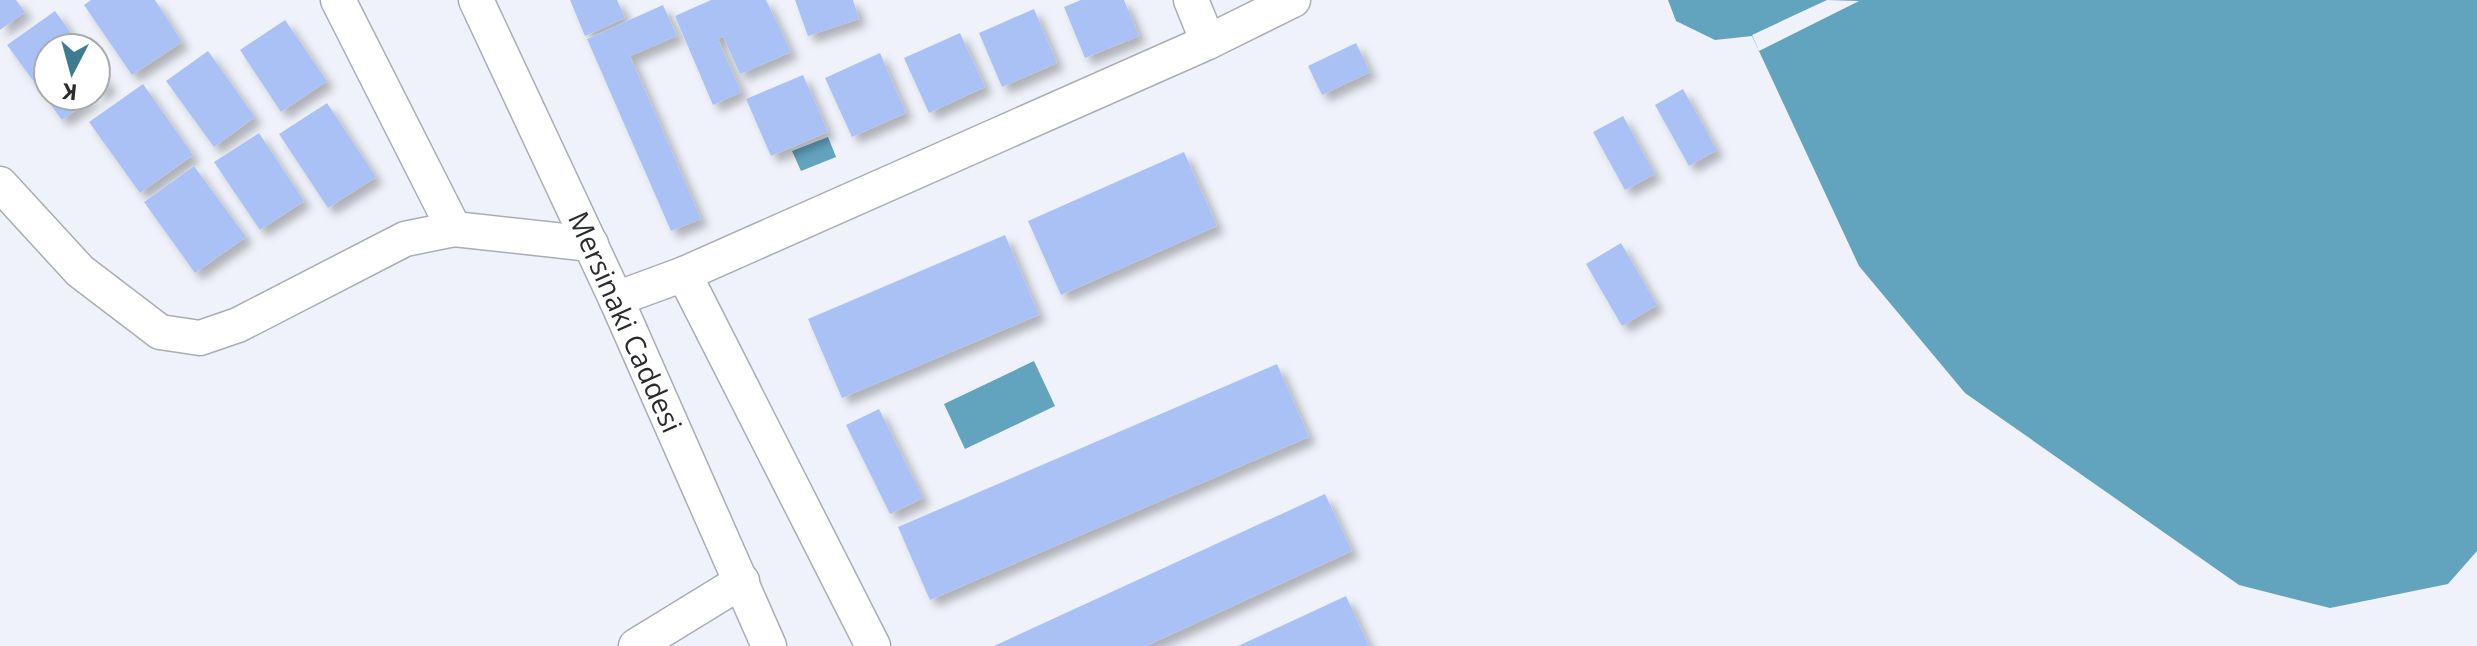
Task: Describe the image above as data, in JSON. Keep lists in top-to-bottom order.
{
  "streets": {
    "street": ["Mersinaki Caddesi"]
  },
  "north": "bottom"
}
